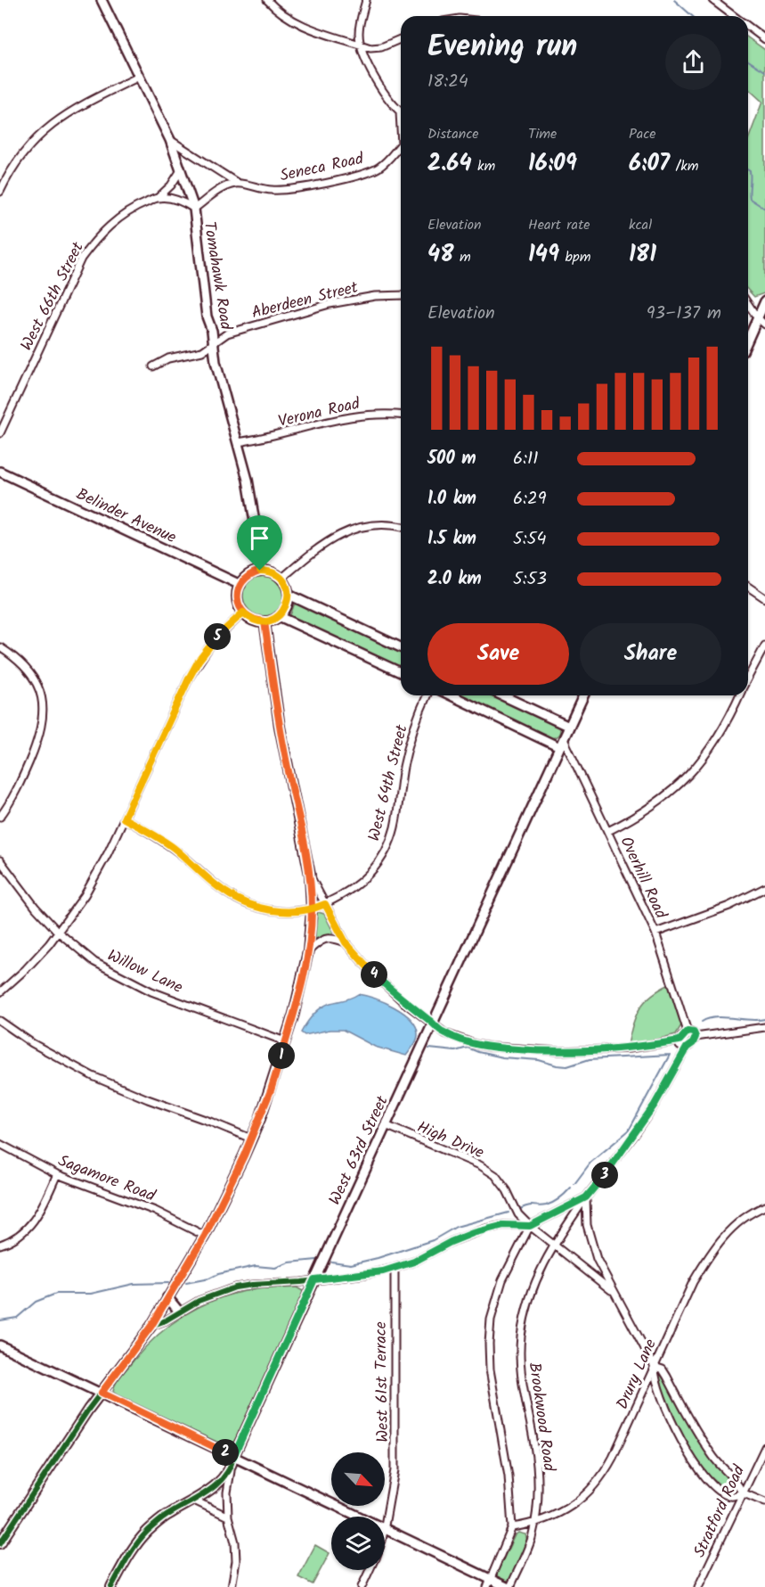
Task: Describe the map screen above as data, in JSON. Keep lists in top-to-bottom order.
{
  "streets": {
    "street": [
      "Seneca Road",
      "Tomahawk Road",
      "West 66th Street",
      "Aberdeen Street",
      "Verona Road",
      "Belinder Avenue",
      "West 64th Street",
      "Overhill Road",
      "Willow Lane",
      "High Drive",
      "West 63rd Street",
      "Sagamore Road",
      "Drury Lane",
      "West 61st Terrace",
      "Brookwood Road",
      "Stratford Road"
    ]
  },
  "crossings": [
    ["Seneca Road", "Tomahawk Road"],
    ["Tomahawk Road", "West 66th Street"],
    ["Tomahawk Road", "Aberdeen Street"],
    ["Tomahawk Road", "Verona Road"],
    ["Tomahawk Road", "Belinder Avenue"],
    ["Overhill Road", "West 63rd Street"],
    ["Overhill Road", "Brookwood Road"],
    ["High Drive", "West 63rd Street"],
    ["High Drive", "Drury Lane"],
    ["High Drive", "Brookwood Road"],
    ["High Drive", "Stratford Road"],
    ["Drury Lane", "Brookwood Road"]
  ],
  "north": "bottom right",
  "page": {
    "heading": ["Evening run", "18:24"],
    "stats": [
      ["Distance", "2.64 km"],
      ["Time", "16:09"],
      ["Pace", "6:07 /km"],
      ["Elevation", "48 m"],
      ["Heart rate", "149 bpm"],
      ["kcal", "181"]
    ],
    "chart": ["Elevation", "93–137 m"],
    "list": [
      {
        "name": "500 m",
        "note": "6:11"
      },
      {
        "name": "1.0 km",
        "note": "6:29"
      },
      {
        "name": "1.5 km",
        "note": "5:54"
      },
      {
        "name": "2.0 km",
        "note": "5:53"
      }
    ],
    "buttons": ["Save", "Share"],
    "pins": [
      "5",
      "4",
      "1",
      "3",
      "2"
    ]
  }
}
